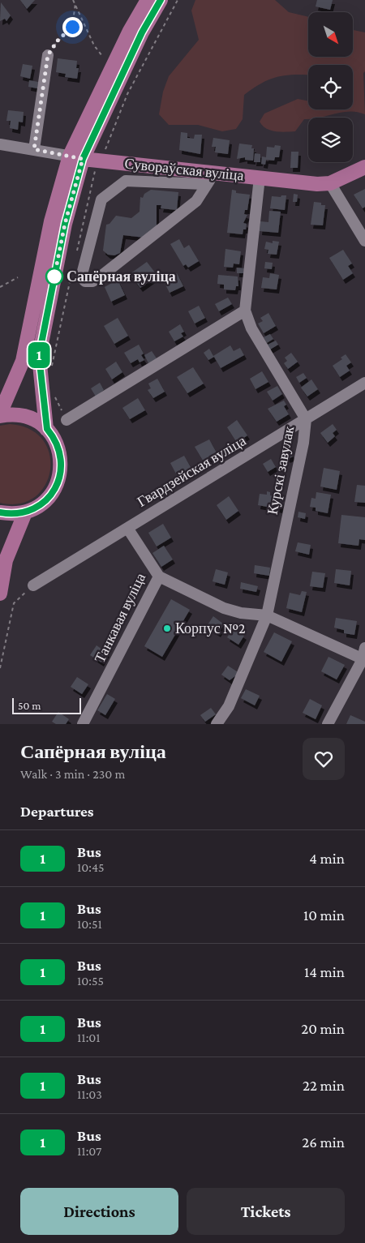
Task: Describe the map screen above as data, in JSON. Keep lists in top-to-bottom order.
{
  "streets": {
    "main road": ["Сувораўская вуліца"],
    "street": ["Курскі завулак", "Гвардзейская вуліца", "Танкавая вуліца"]
  },
  "crossings": [
    ["Сувораўская вуліца", "Курскі завулак"],
    ["Курскі завулак", "Гвардзейская вуліца"],
    ["Гвардзейская вуліца", "Танкавая вуліца"]
  ],
  "places": ["Сапёрная вуліца", "Корпус №2"],
  "lines": ["bus line 1"],
  "scale_bar": "50 m",
  "north": "bottom right",
  "page": {
    "on_map": "1",
    "scale": "50 m",
    "heading": [
      ["Сапёрная вуліца", "Walk · 3 min · 230 m"],
      "Departures"
    ],
    "list": [
      {
        "mark": "1",
        "name": "Bus",
        "note": "10:45",
        "value": "4 min"
      },
      {
        "mark": "1",
        "name": "Bus",
        "note": "10:51",
        "value": "10 min"
      },
      {
        "mark": "1",
        "name": "Bus",
        "note": "10:55",
        "value": "14 min"
      },
      {
        "mark": "1",
        "name": "Bus",
        "note": "11:01",
        "value": "20 min"
      },
      {
        "mark": "1",
        "name": "Bus",
        "note": "11:03",
        "value": "22 min"
      },
      {
        "mark": "1",
        "name": "Bus",
        "note": "11:07",
        "value": "26 min"
      }
    ],
    "buttons": ["Directions", "Tickets"]
  }
}
